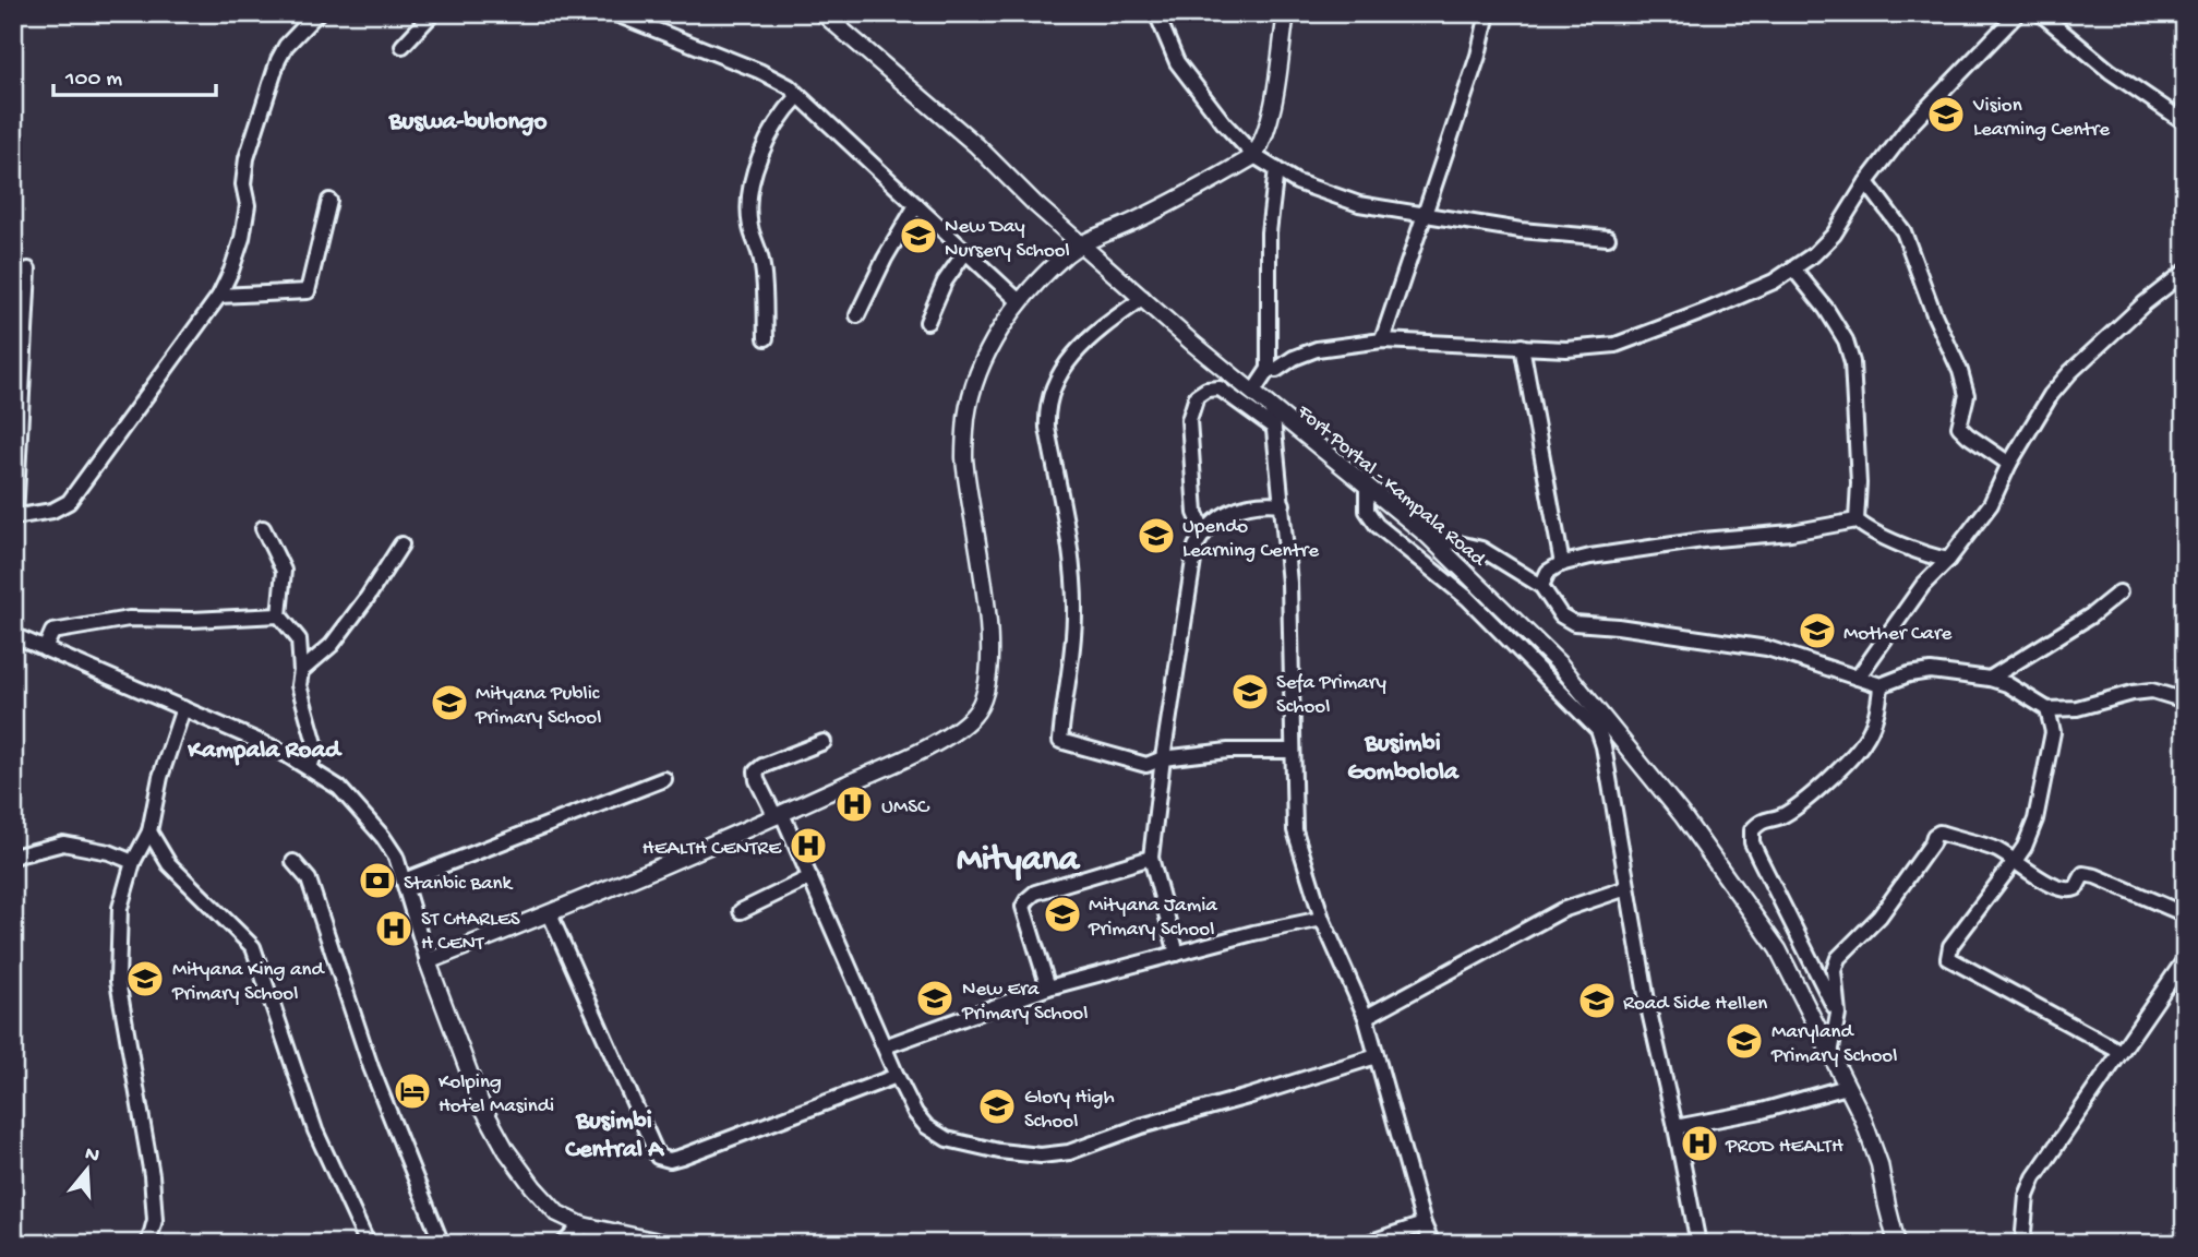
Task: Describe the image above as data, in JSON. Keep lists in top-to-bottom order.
{
  "streets": {
    "main road": ["Fort Portal - Kampala Road"]
  },
  "districts": [
    "Buswa-bulongo",
    "Busimbi Gombolola",
    "Kampala Road",
    "Mityana",
    "Busimbi Central A"
  ],
  "places": {
    "school or university": [
      "Vision Learning Centre",
      "New Day Nursery School",
      "Upendo Learning Centre",
      "Mother Care",
      "Sefa Primary School",
      "Mityana Public Primary School",
      "Mityana Jamia Primary School",
      "Mityana King and Primary School",
      "New Era Primary School",
      "Road Side Hellen",
      "Maryland Primary School",
      "Glory High School"
    ],
    "hospital": [
      "UMSC",
      "HEALTH CENTRE",
      "ST CHARLES H CENT",
      "PROD HEALTH"
    ],
    "bank": ["Stanbic Bank"],
    "hotel": ["Kolping Hotel Masindi"]
  },
  "scale_bar": "100 m",
  "north": "top"
}
